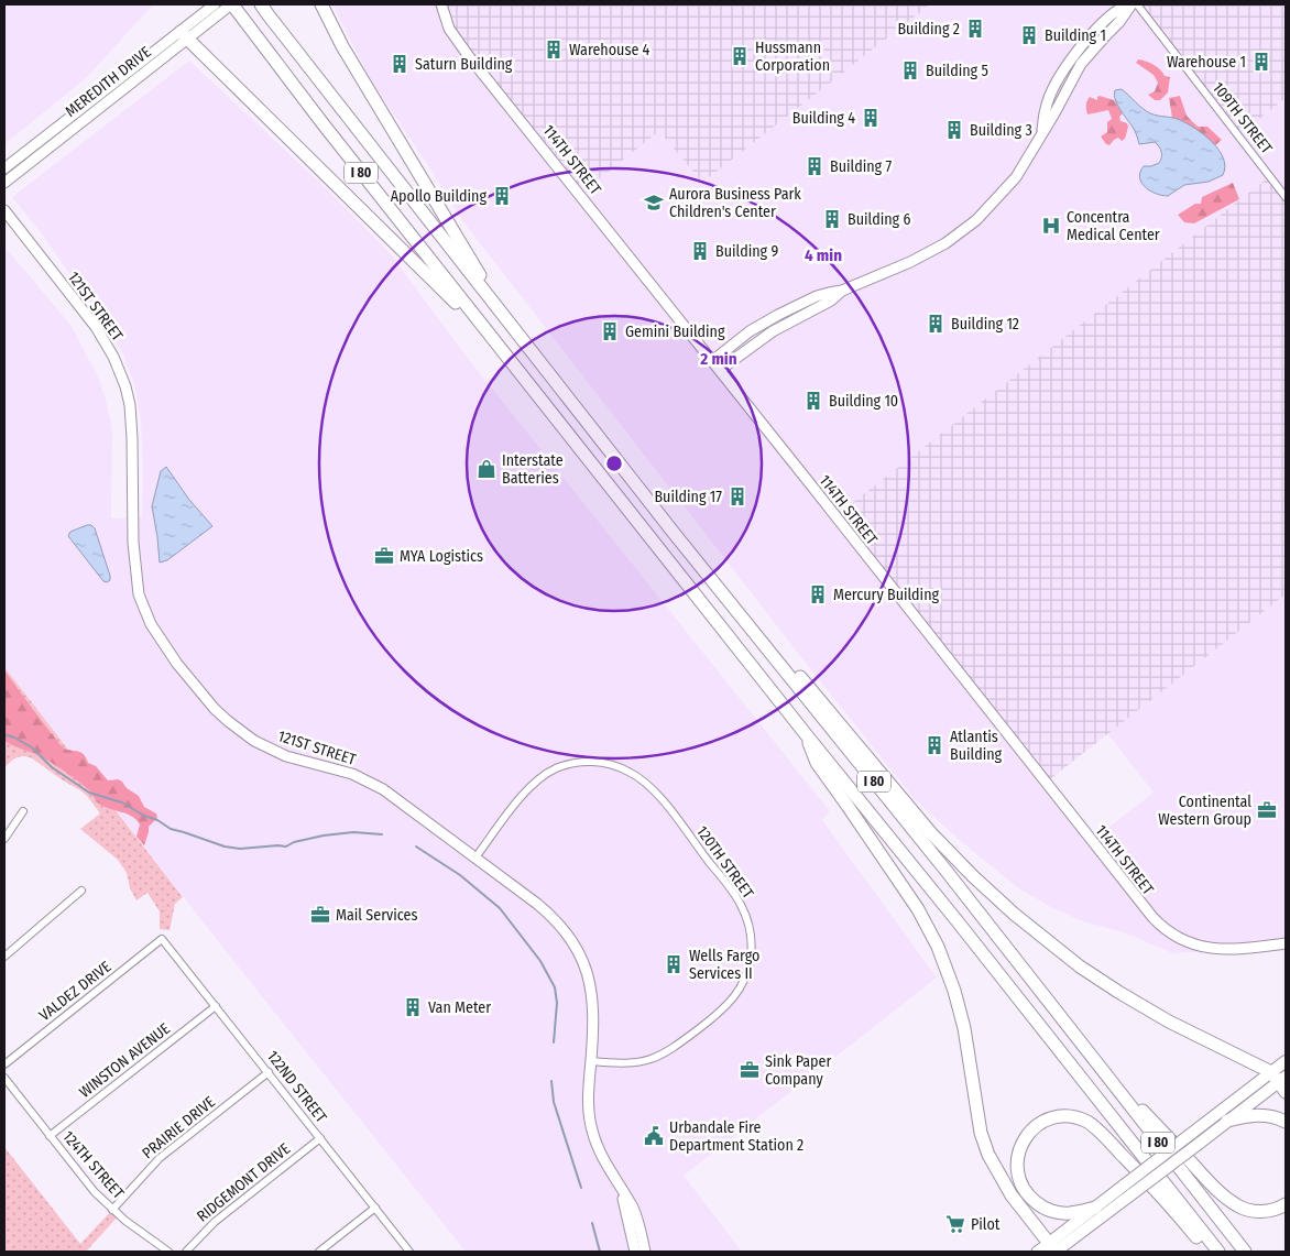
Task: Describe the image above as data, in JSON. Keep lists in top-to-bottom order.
{
  "streets": {
    "highway": ["I 80"],
    "street": [
      "MEREDITH DRIVE",
      "109TH STREET",
      "114TH STREET",
      "121ST STREET",
      "120TH STREET",
      "VALDEZ DRIVE",
      "WINSTON AVENUE",
      "122ND STREET",
      "PRAIRIE DRIVE",
      "124TH STREET",
      "RIDGEMONT DRIVE"
    ]
  },
  "crossings": [
    ["MEREDITH DRIVE", "I 80"],
    ["121ST STREET", "120TH STREET"],
    ["VALDEZ DRIVE", "122ND STREET"],
    ["WINSTON AVENUE", "122ND STREET"],
    ["WINSTON AVENUE", "124TH STREET"],
    ["122ND STREET", "PRAIRIE DRIVE"],
    ["122ND STREET", "RIDGEMONT DRIVE"],
    ["PRAIRIE DRIVE", "124TH STREET"]
  ],
  "places": {
    "building": [
      "Building 2",
      "Building 1",
      "Warehouse 4",
      "Hussmann Corporation",
      "Warehouse 1",
      "Saturn Building",
      "Building 5",
      "Building 4",
      "Building 3",
      "Building 7",
      "Apollo Building",
      "Building 6",
      "Building 9",
      "Building 12",
      "Gemini Building",
      "Building 10",
      "Building 17",
      "Mercury Building",
      "Atlantis Building",
      "Wells Fargo Services II",
      "Van Meter"
    ],
    "school or university": ["Aurora Business Park Children's Center"],
    "hospital": ["Concentra Medical Center"],
    "shop": ["Interstate Batteries"],
    "office": [
      "MYA Logistics",
      "Continental Western Group",
      "Mail Services",
      "Sink Paper Company"
    ],
    "public building": ["Urbandale Fire Department Station 2"],
    "supermarket": ["Pilot"]
  },
  "rings": ["4 min", "2 min"]
}
